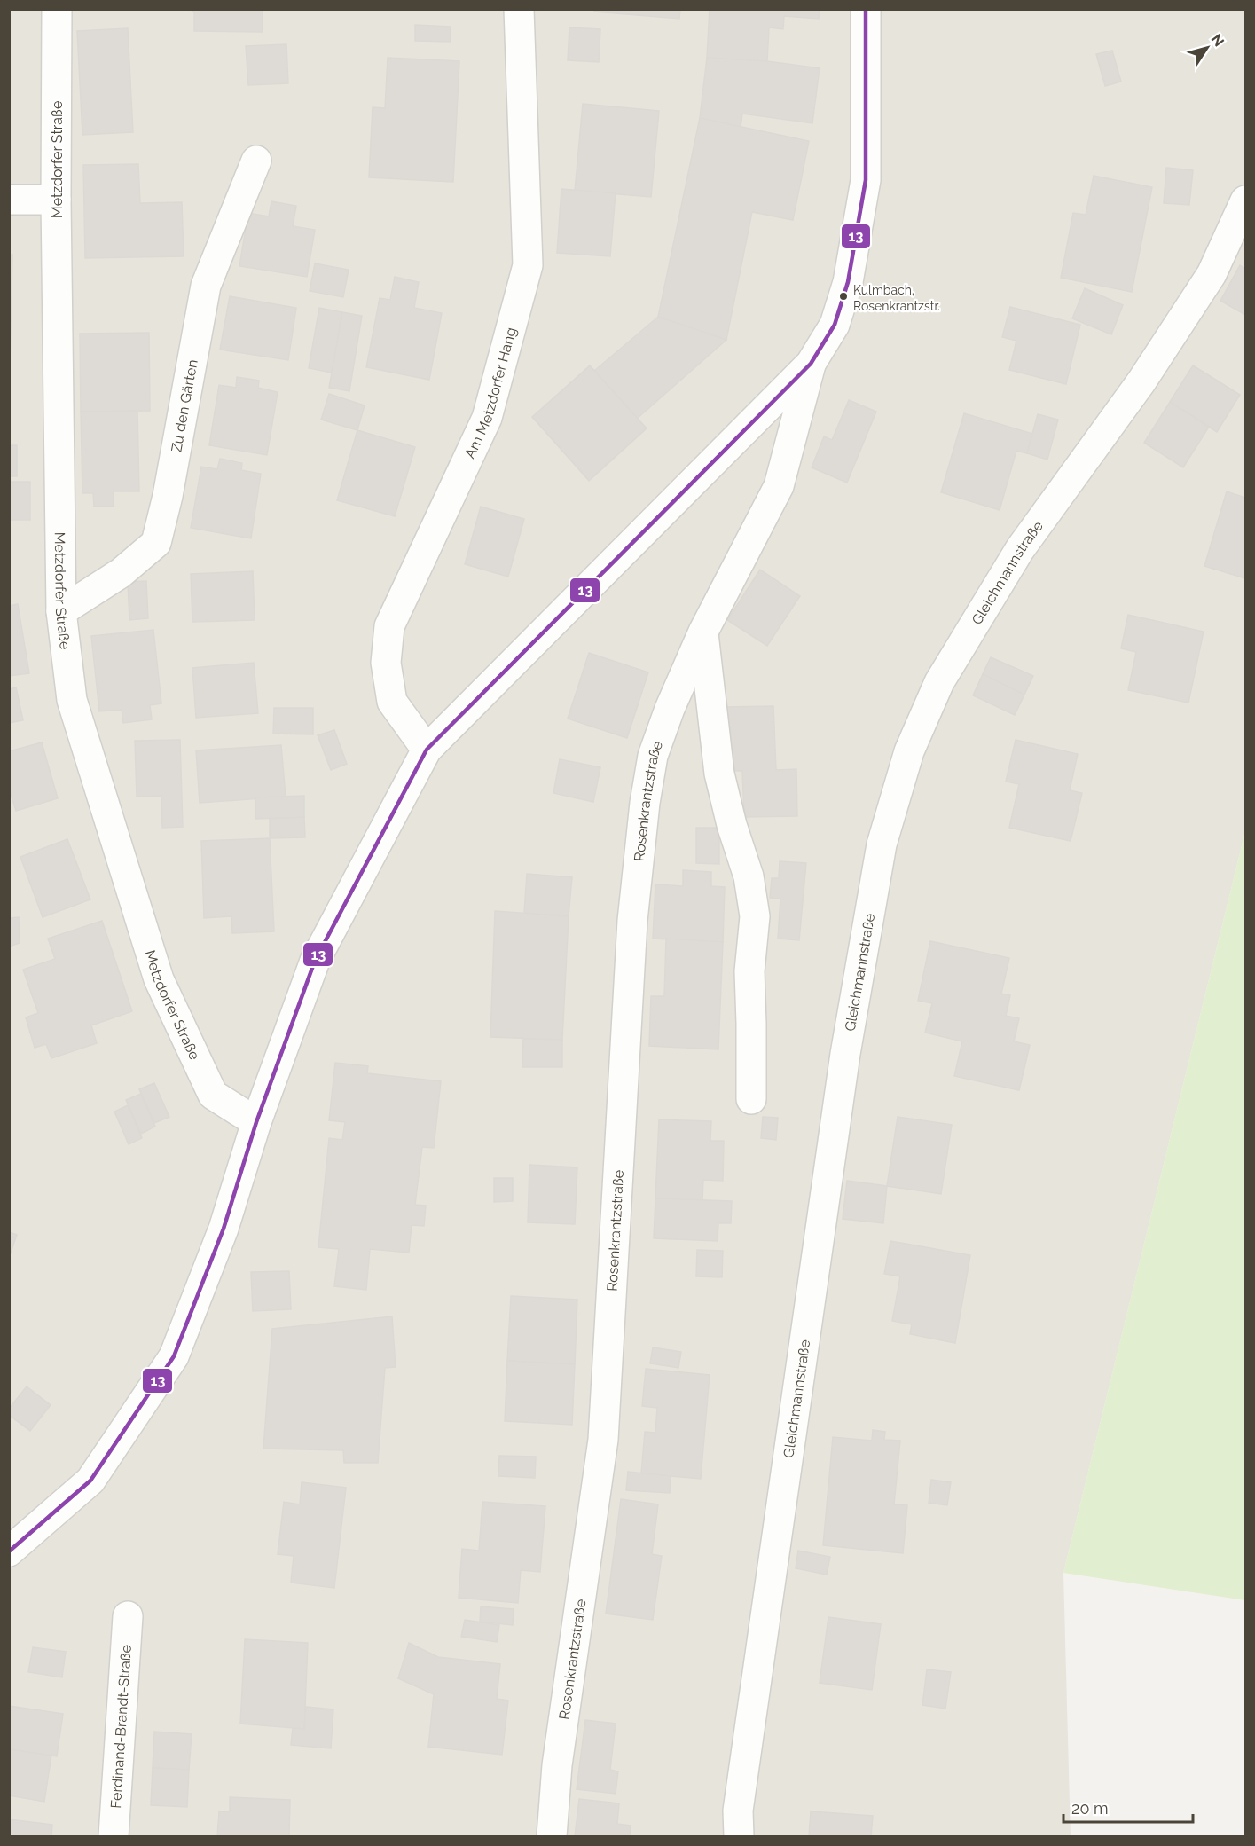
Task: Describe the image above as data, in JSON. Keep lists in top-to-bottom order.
{
  "streets": {
    "street": [
      "Metzdorfer Straße",
      "Am Metzdorfer Hang",
      "Zu den Gärten",
      "Gleichmannstraße",
      "Rosenkrantzstraße",
      "Ferdinand-Brandt-Straße"
    ]
  },
  "crossings": [
    ["Metzdorfer Straße", "Zu den Gärten"]
  ],
  "places": ["Kulmbach, Rosenkrantzstr."],
  "lines": ["transit line 13"],
  "scale_bar": "20 m",
  "north": "top right"
}
